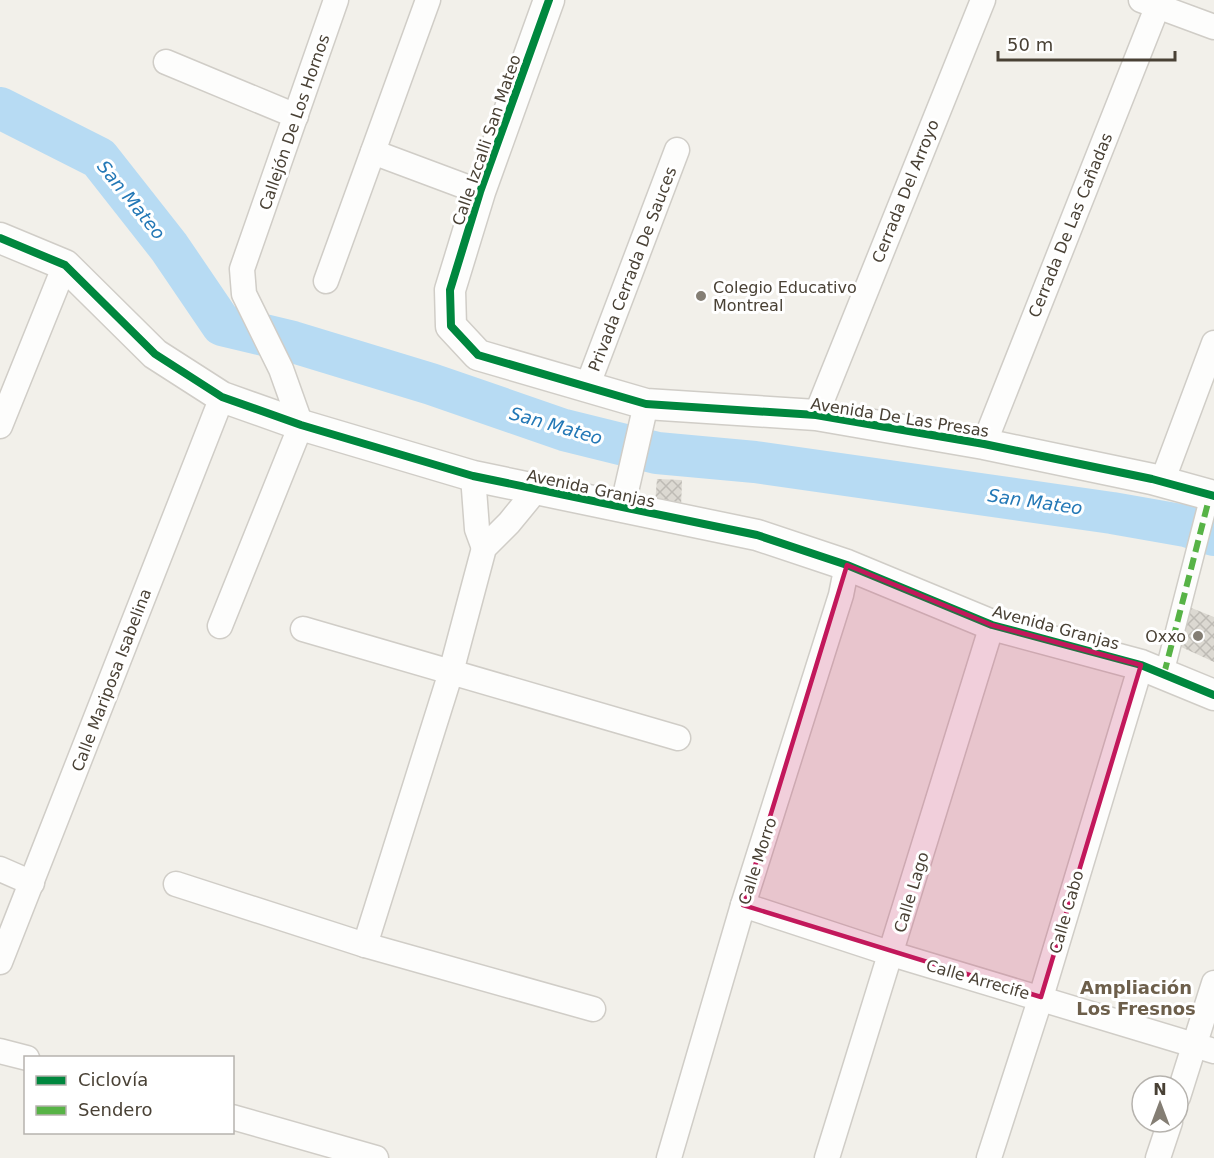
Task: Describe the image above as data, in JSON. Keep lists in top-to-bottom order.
{
  "streets": {
    "street": [
      "Callejón De Los Hornos",
      "Calle Izcalli San Mateo",
      "Cerrada Del Arroyo",
      "Cerrada De Las Cañadas",
      "Privada Cerrada De Sauces",
      "Avenida De Las Presas",
      "Avenida Granjas",
      "Calle Mariposa Isabelina",
      "Calle Morro",
      "Calle Lago",
      "Calle Cabo",
      "Calle Arrecife"
    ]
  },
  "crossings": [
    ["Callejón De Los Hornos", "Avenida Granjas"],
    ["Calle Izcalli San Mateo", "Avenida De Las Presas"],
    ["Cerrada Del Arroyo", "Avenida De Las Presas"],
    ["Cerrada De Las Cañadas", "Avenida De Las Presas"],
    ["Privada Cerrada De Sauces", "Avenida De Las Presas"],
    ["Avenida Granjas", "Calle Mariposa Isabelina"],
    ["Avenida Granjas", "Calle Morro"],
    ["Avenida Granjas", "Calle Lago"],
    ["Avenida Granjas", "Calle Cabo"],
    ["Calle Morro", "Calle Arrecife"],
    ["Calle Lago", "Calle Arrecife"],
    ["Calle Cabo", "Calle Arrecife"]
  ],
  "districts": ["Ampliación Los Fresnos"],
  "water": ["San Mateo"],
  "places": ["Colegio Educativo Montreal", "Oxxo"],
  "legend": ["Ciclovía", "Sendero"],
  "scale_bar": "50 m",
  "north": "top"
}
